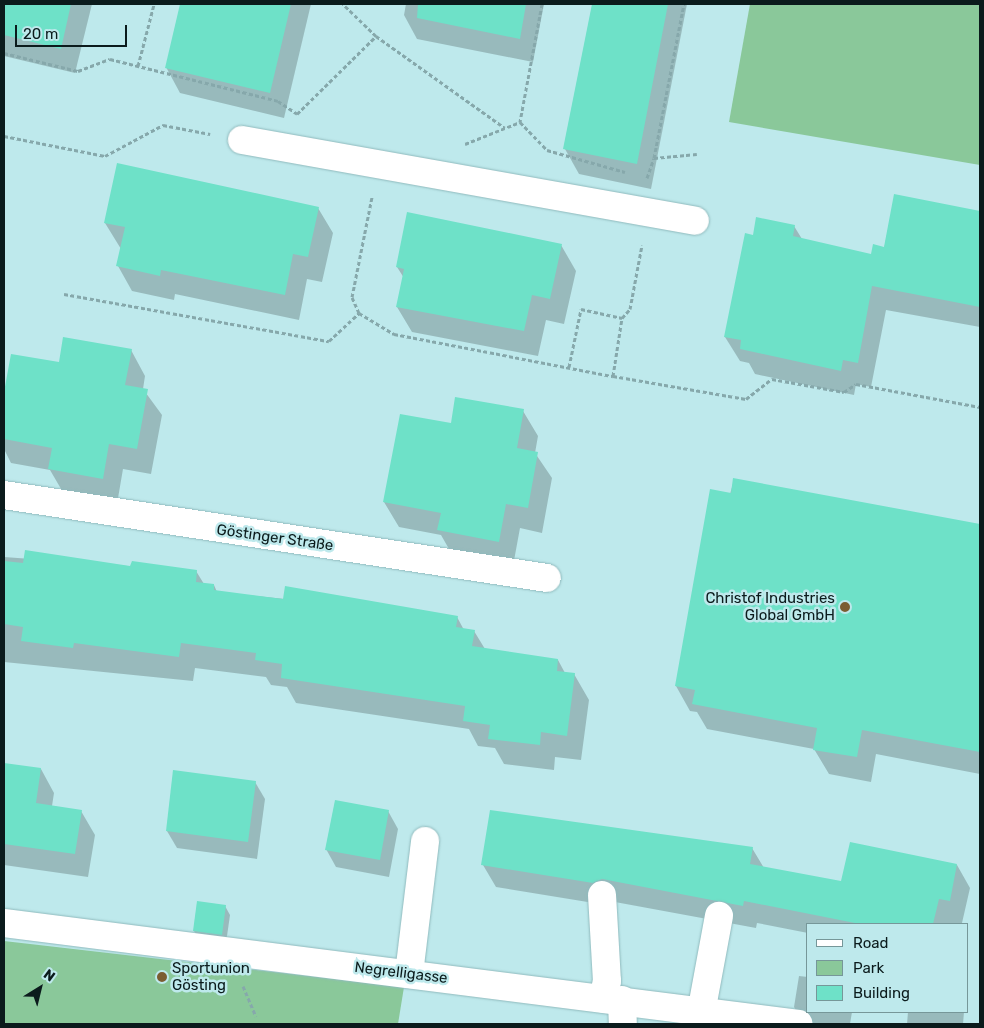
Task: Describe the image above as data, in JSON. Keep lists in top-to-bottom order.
{
  "streets": {
    "street": ["Göstinger Straße", "Negrelligasse"]
  },
  "places": ["Christof Industries Global GmbH", "Sportunion Gösting"],
  "legend": ["Road", "Park", "Building"],
  "scale_bar": "20 m",
  "north": "top right"
}
